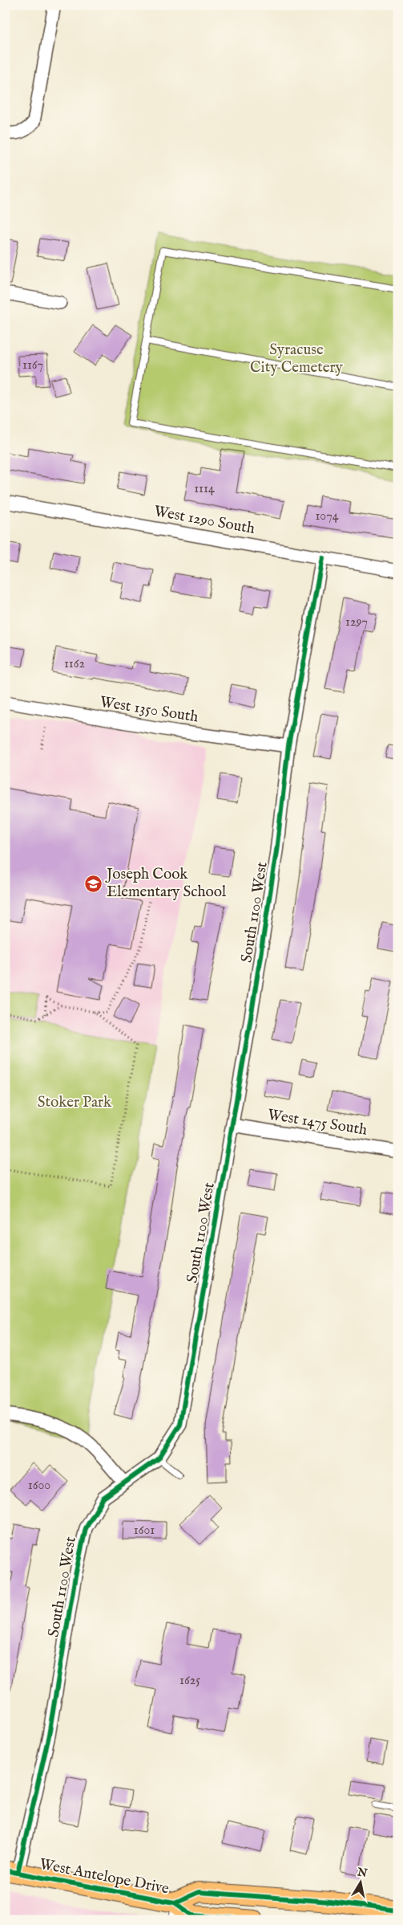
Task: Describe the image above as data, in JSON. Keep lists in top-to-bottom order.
{
  "streets": {
    "main road": ["West Antelope Drive"],
    "street": [
      "West 1290 South",
      "West 1350 South",
      "South 1100 West",
      "West 1475 South"
    ]
  },
  "crossings": [
    ["West 1290 South", "South 1100 West"],
    ["West 1350 South", "South 1100 West"],
    ["South 1100 West", "West 1475 South"],
    ["South 1100 West", "West Antelope Drive"]
  ],
  "parks": ["Syracuse City Cemetery", "Stoker Park"],
  "places": {
    "school or university": ["Joseph Cook Elementary School"]
  },
  "house_numbers": [
    "1167",
    "1114",
    "1074",
    "1297",
    "1162",
    "1600",
    "1601",
    "1625"
  ],
  "north": "top"
}
